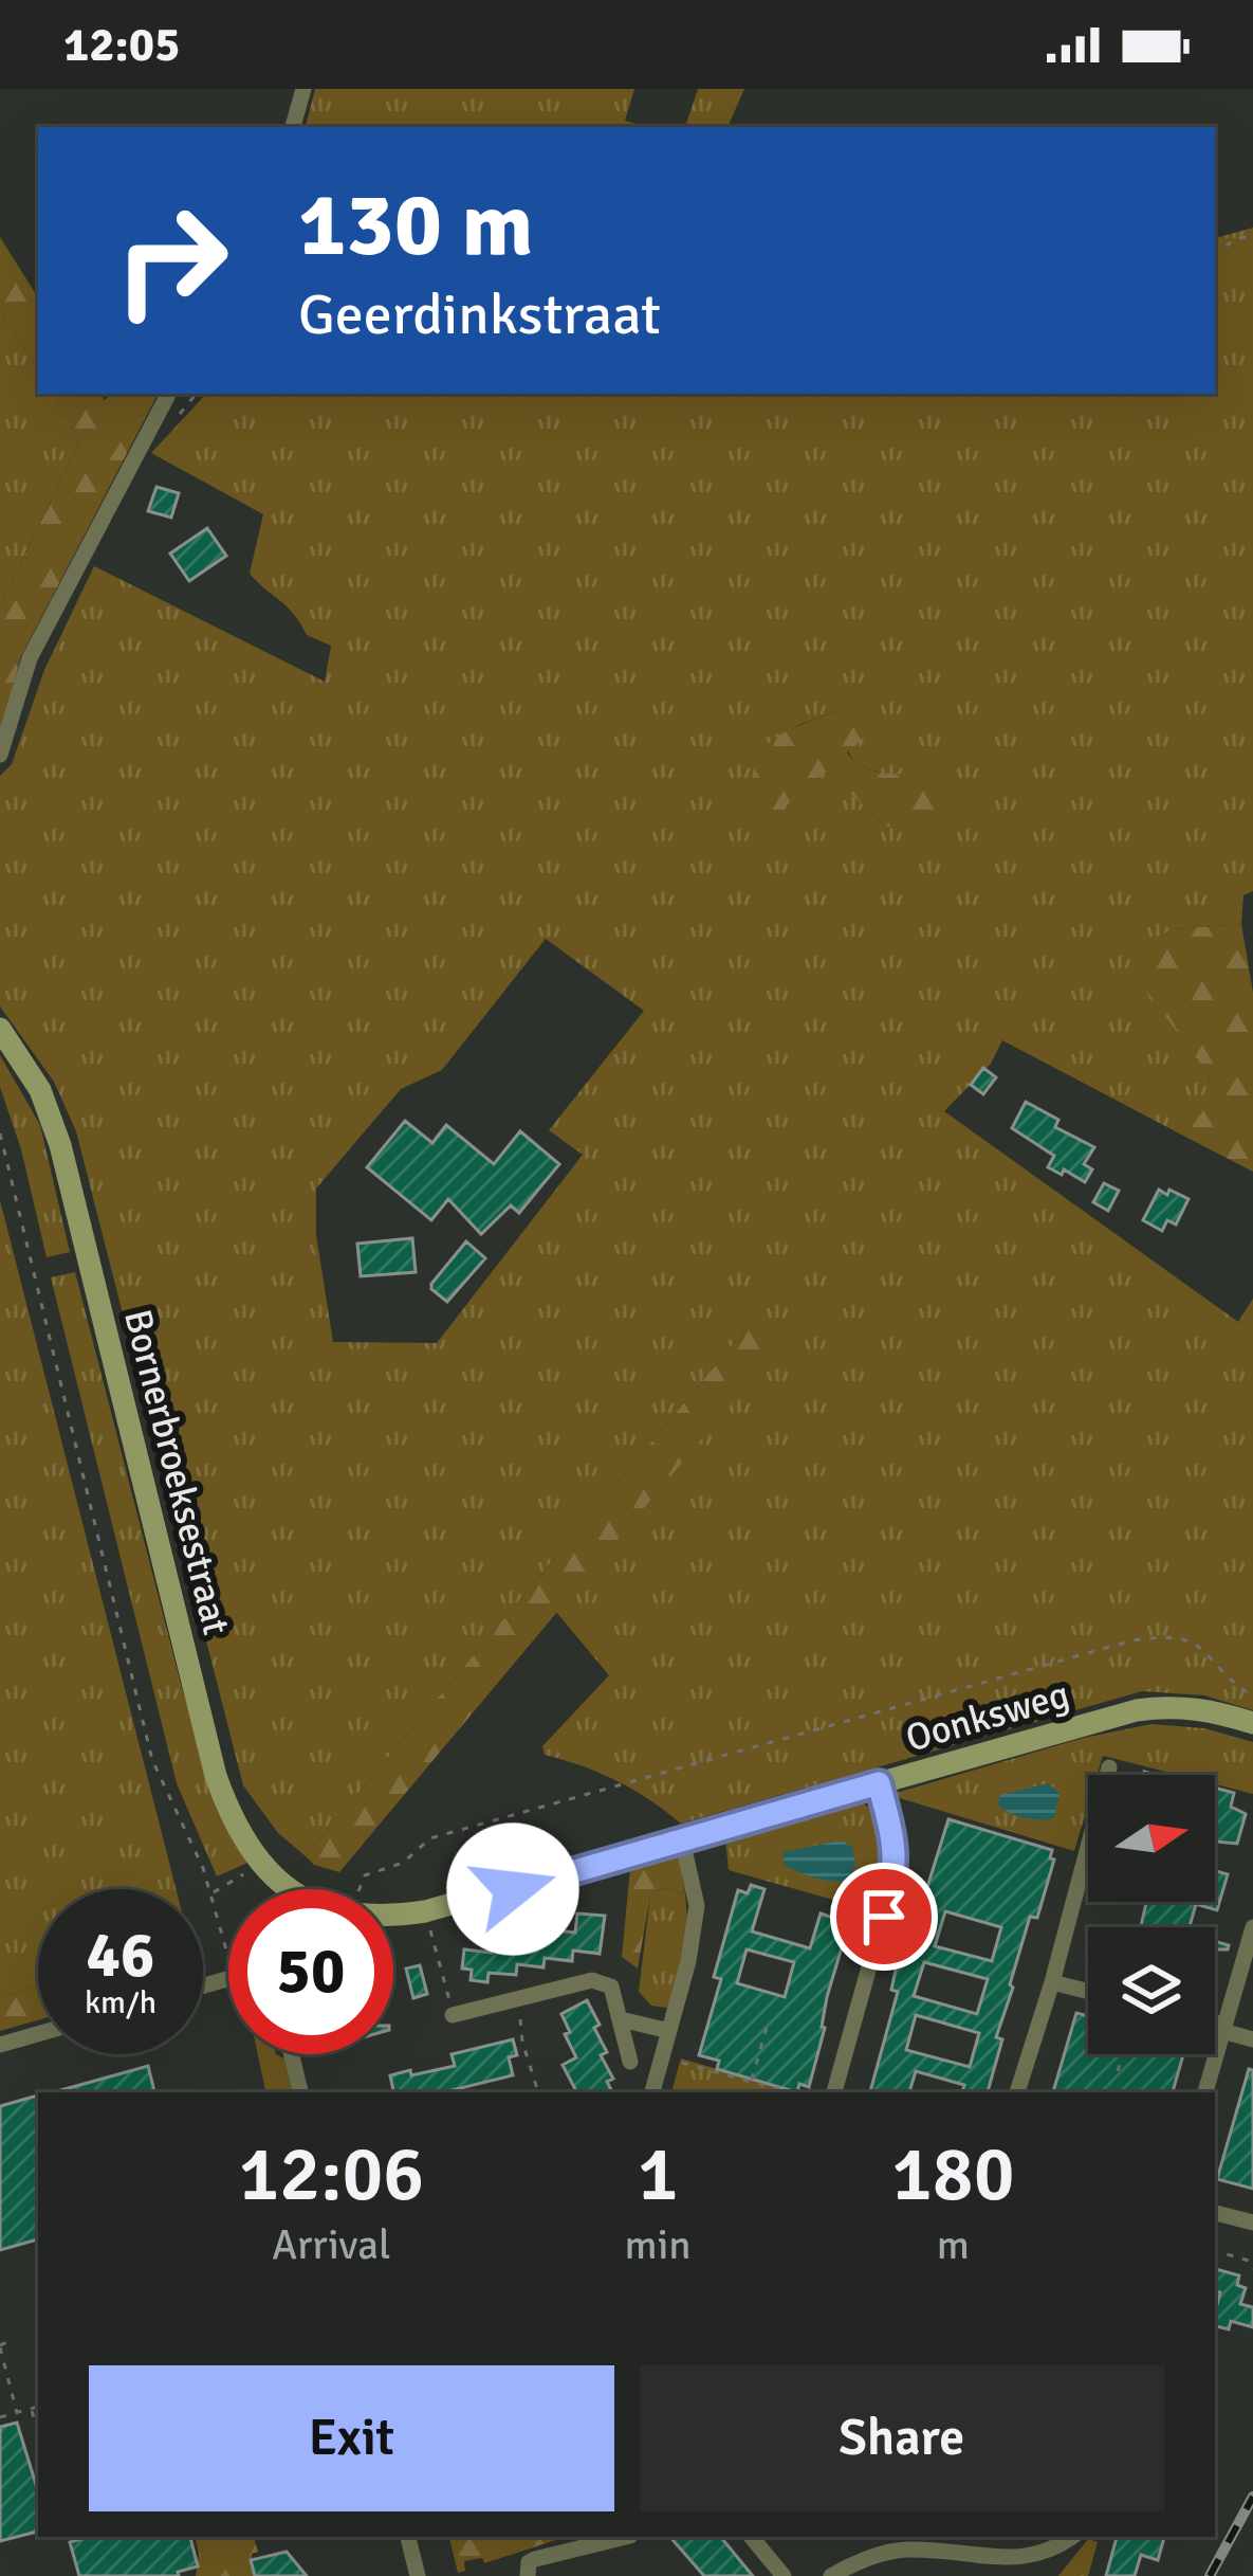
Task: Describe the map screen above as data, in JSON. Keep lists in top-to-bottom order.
{
  "streets": {
    "main road": ["Bornerbroeksestraat", "Oonksweg"]
  },
  "north": "right",
  "page": {
    "status": "12:05",
    "turn": ["130 m", "Geerdinkstraat"],
    "speed": "46 km/h",
    "limit": "50",
    "eta": [
      "12:06",
      "Arrival",
      "1",
      "min",
      "180",
      "m"
    ],
    "buttons": ["Exit", "Share"]
  }
}
